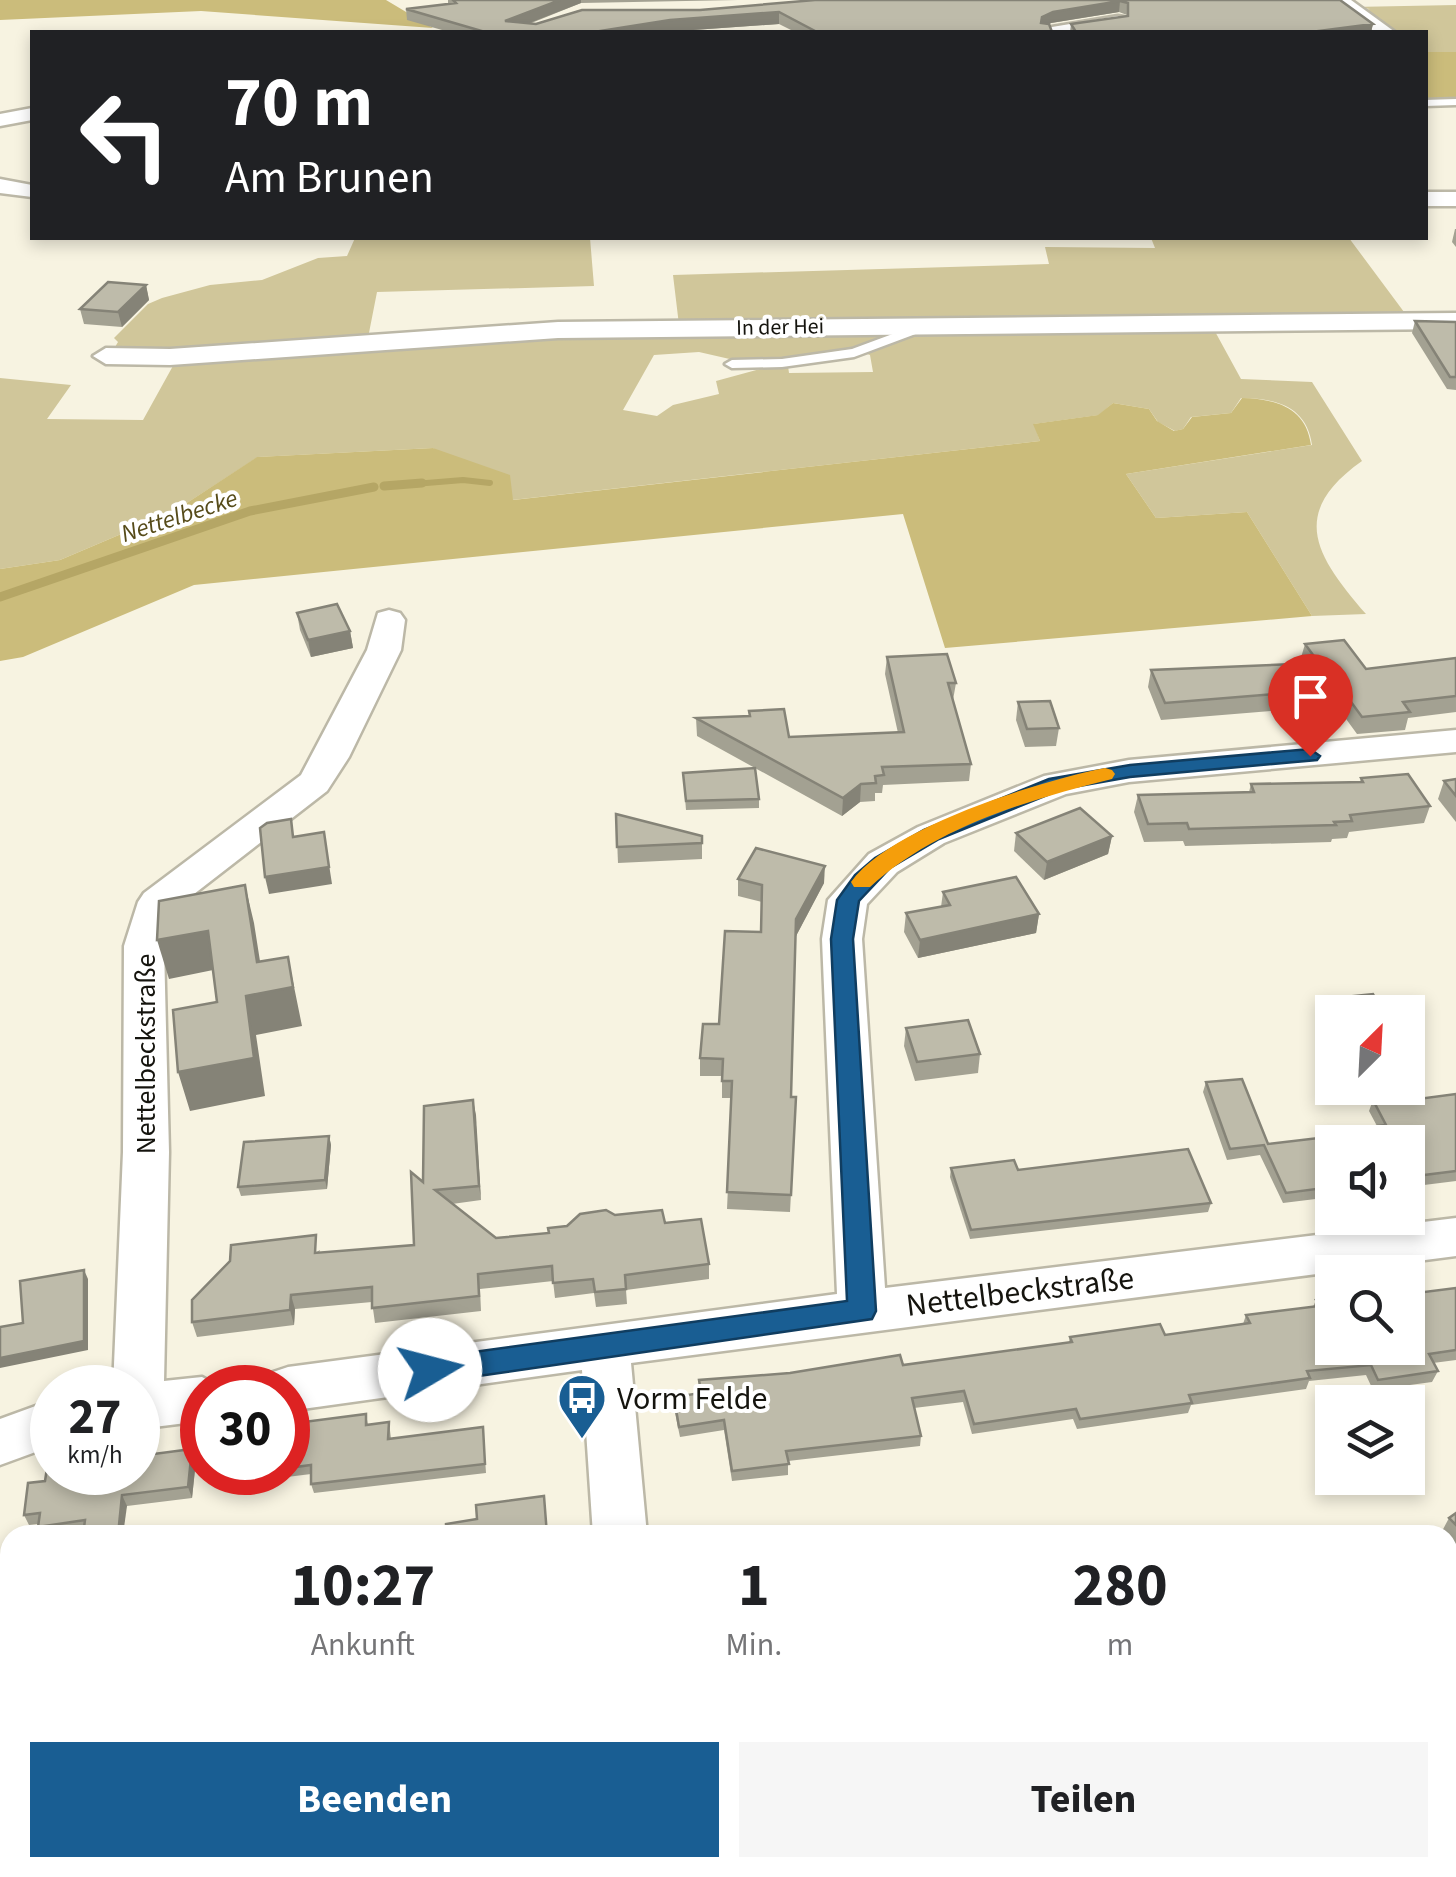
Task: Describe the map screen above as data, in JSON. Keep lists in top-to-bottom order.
{
  "streets": {
    "street": ["In der Hei", "Nettelbeckstraße"]
  },
  "water": ["Nettelbecke"],
  "places": {
    "bus stop": ["Vorm Felde"]
  },
  "north": "top right",
  "page": {
    "turn": ["70 m", "Am Brunen"],
    "speed": "27 km/h",
    "limit": "30",
    "eta": [
      "10:27",
      "Ankunft",
      "1",
      "Min.",
      "280",
      "m"
    ],
    "buttons": ["Beenden", "Teilen"]
  }
}
